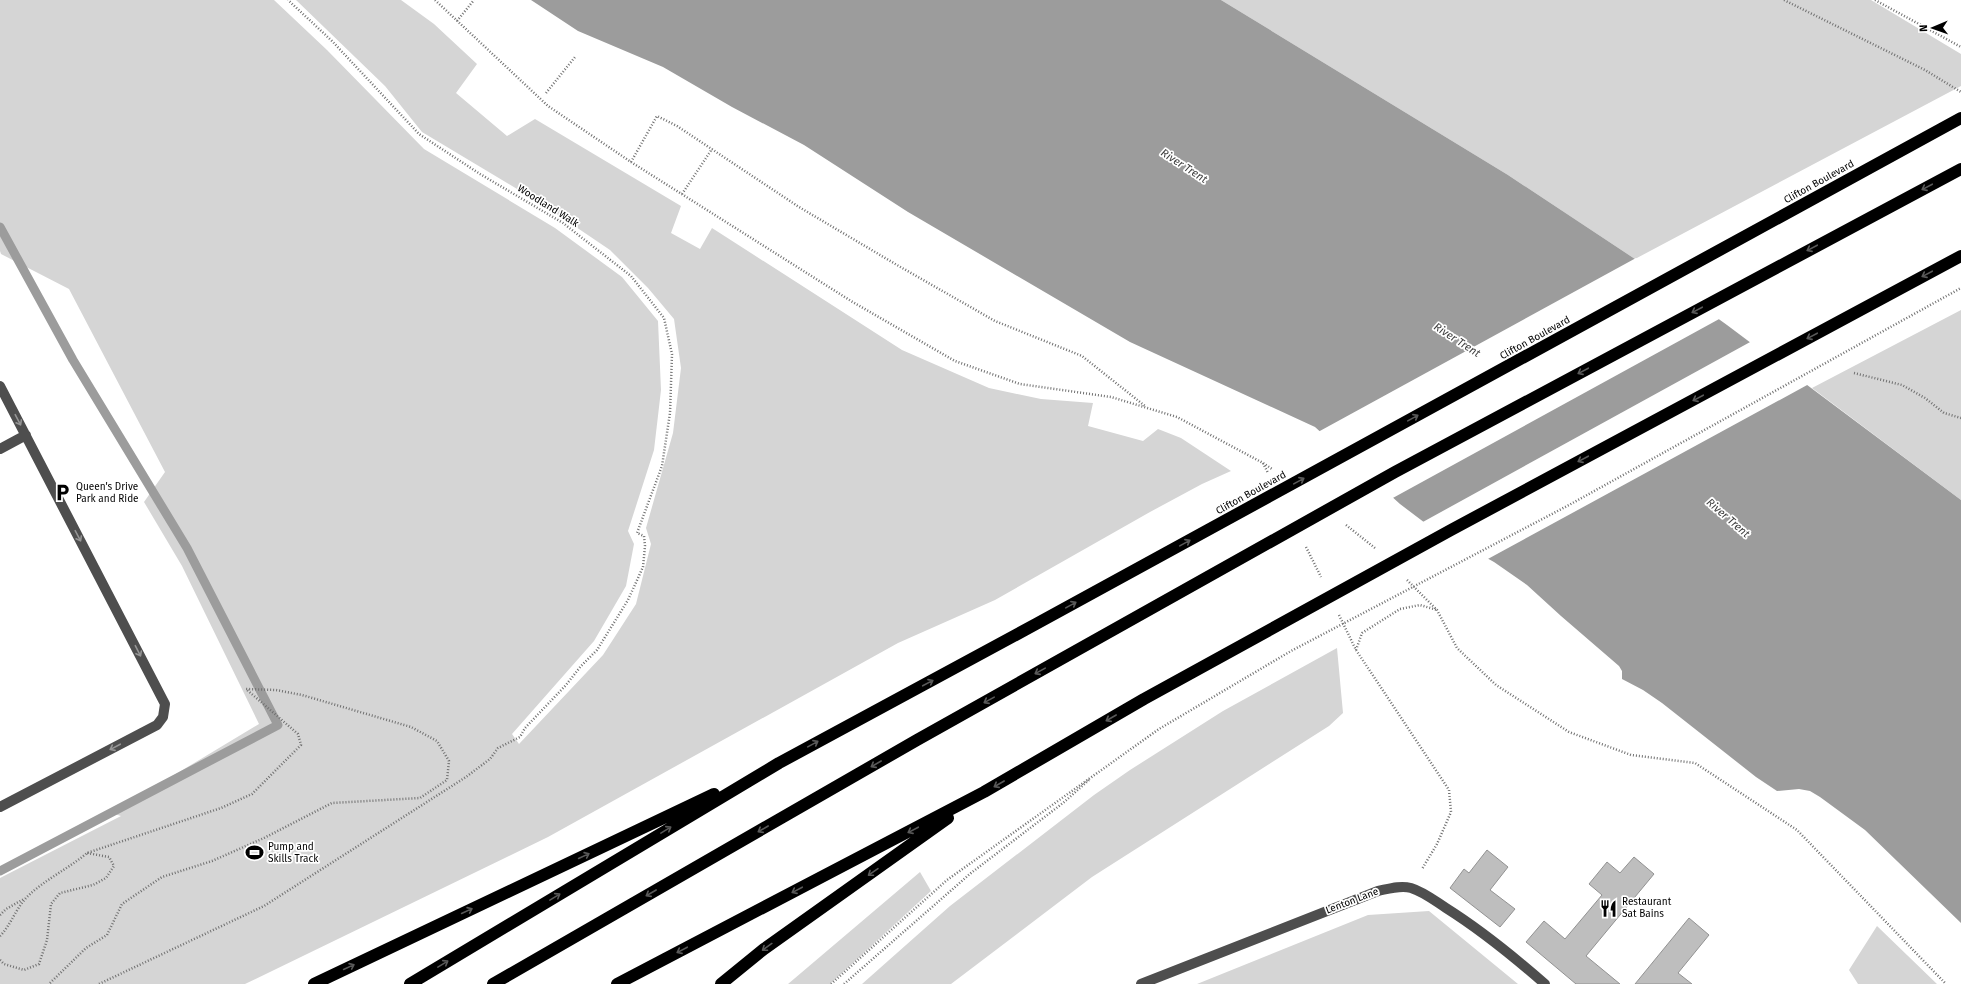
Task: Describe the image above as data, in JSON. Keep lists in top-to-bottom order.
{
  "streets": {
    "highway": ["Clifton Boulevard"],
    "street": ["Lenton Lane"],
    "path": ["Woodland Walk"]
  },
  "water": ["River Trent"],
  "places": {
    "parking": ["Queen's Drive Park and Ride"],
    "sports": ["Pump and Skills Track"],
    "restaurant": ["Restaurant Sat Bains"]
  },
  "north": "left"
}
